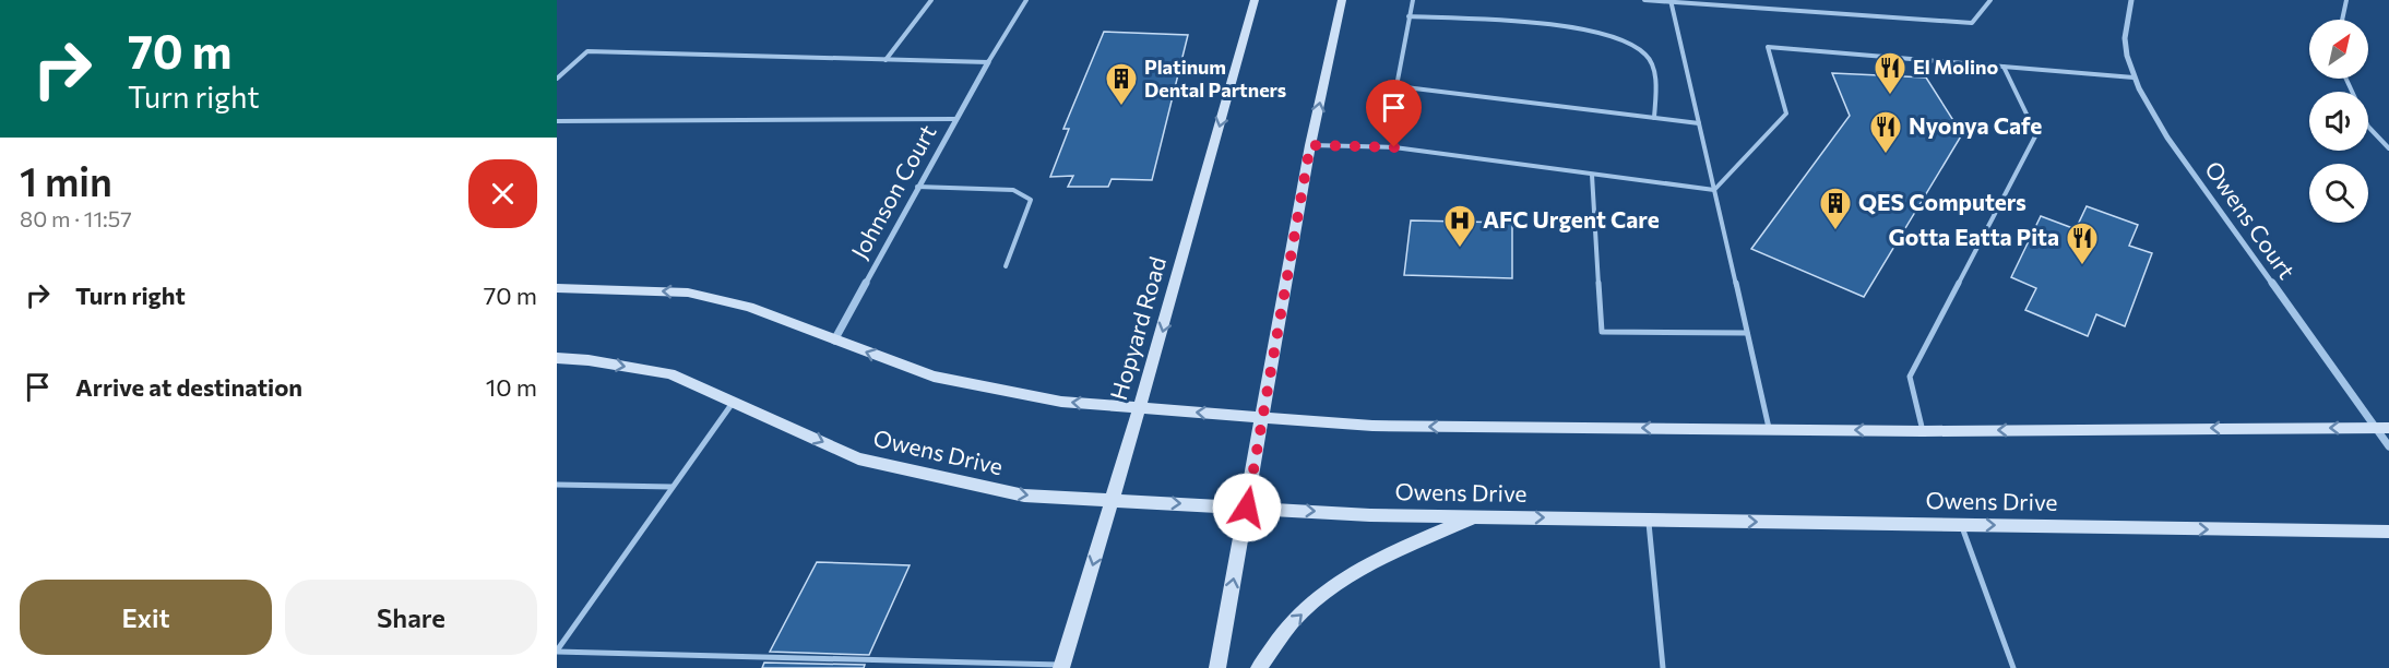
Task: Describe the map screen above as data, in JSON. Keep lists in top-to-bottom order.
{
  "streets": {
    "street": [
      "Johnson Court",
      "Owens Court",
      "Hopyard Road",
      "Owens Drive"
    ]
  },
  "crossings": [
    ["Hopyard Road", "Owens Drive"]
  ],
  "places": {
    "restaurant": ["El Molino", "Nyonya Cafe", "Gotta Eatta Pita"],
    "building": ["Platinum Dental Partners", "QES Computers"],
    "hospital": ["AFC Urgent Care"]
  },
  "north": "top right",
  "page": {
    "turn": ["70 m", "Turn right"],
    "heading": ["1 min", "80 m · 11:57"],
    "list": [
      {
        "name": "Turn right",
        "value": "70 m"
      },
      {
        "name": "Arrive at destination",
        "value": "10 m"
      }
    ],
    "buttons": ["Exit", "Share"]
  }
}
